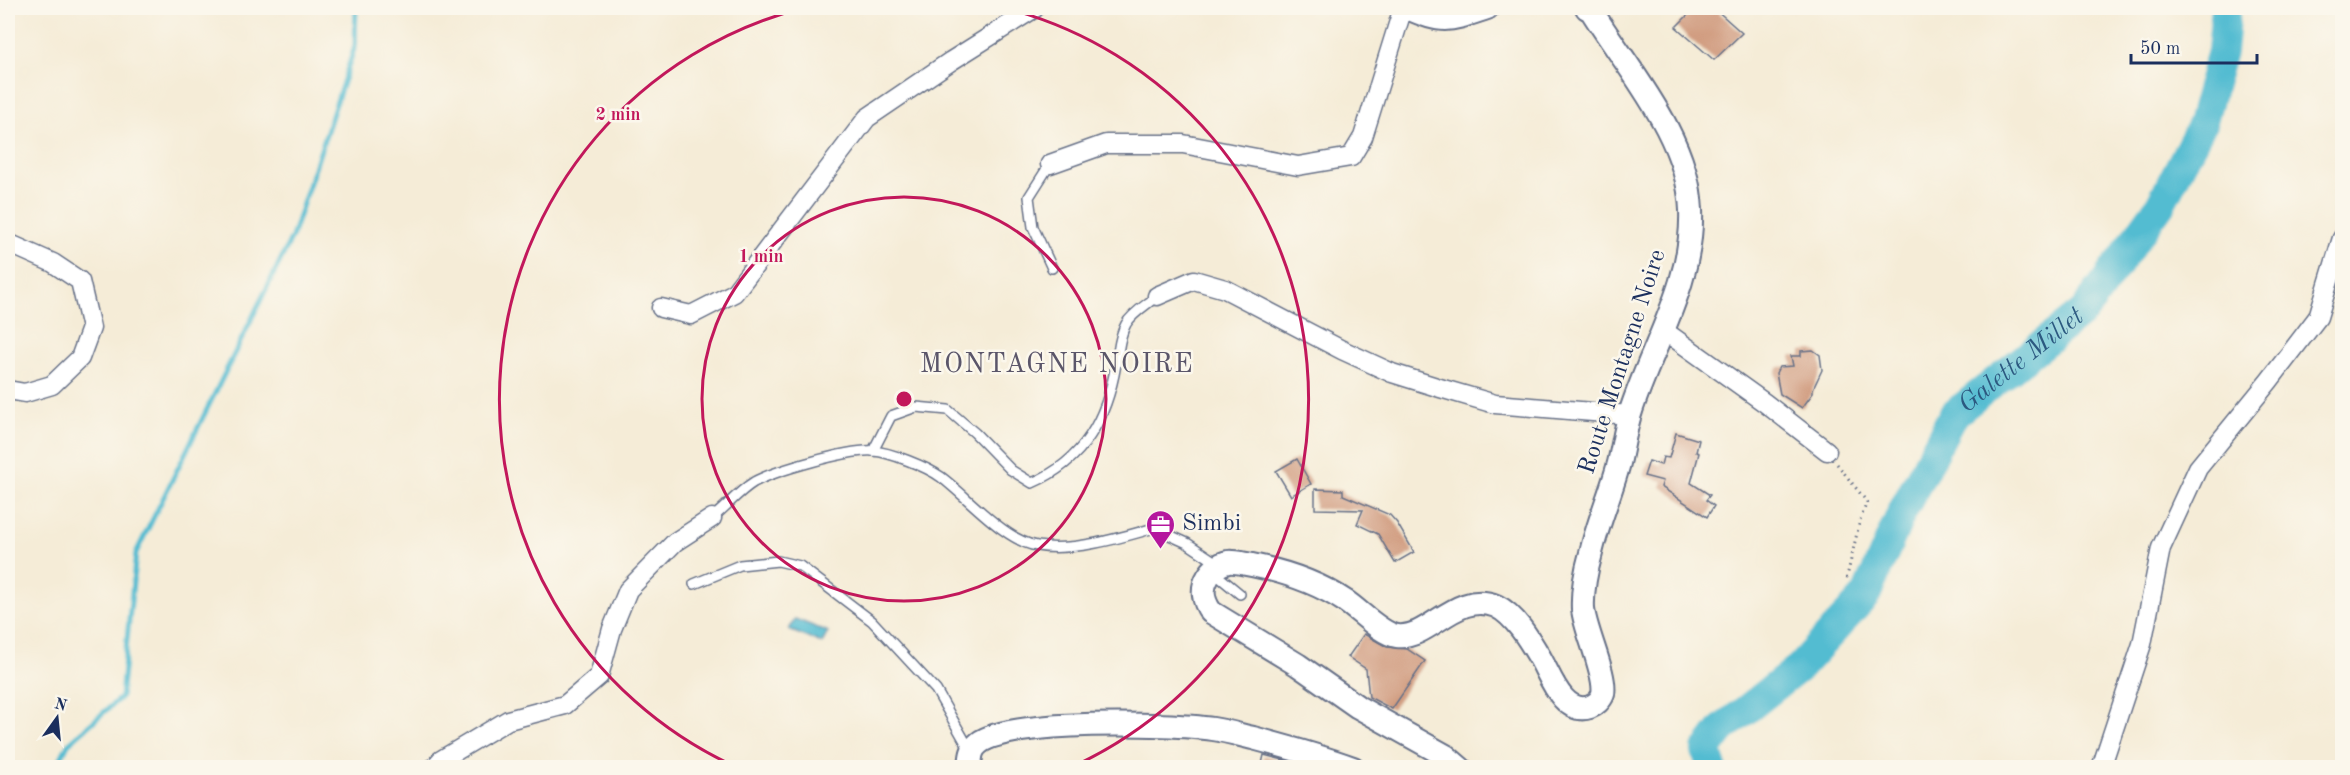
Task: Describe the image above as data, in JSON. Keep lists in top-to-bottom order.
{
  "streets": {
    "street": ["Route Montagne Noire"]
  },
  "districts": ["MONTAGNE NOIRE"],
  "water": ["Galette Millet"],
  "places": {
    "office": ["Simbi"]
  },
  "scale_bar": "50 m",
  "north": "top",
  "rings": ["2 min", "1 min"]
}
